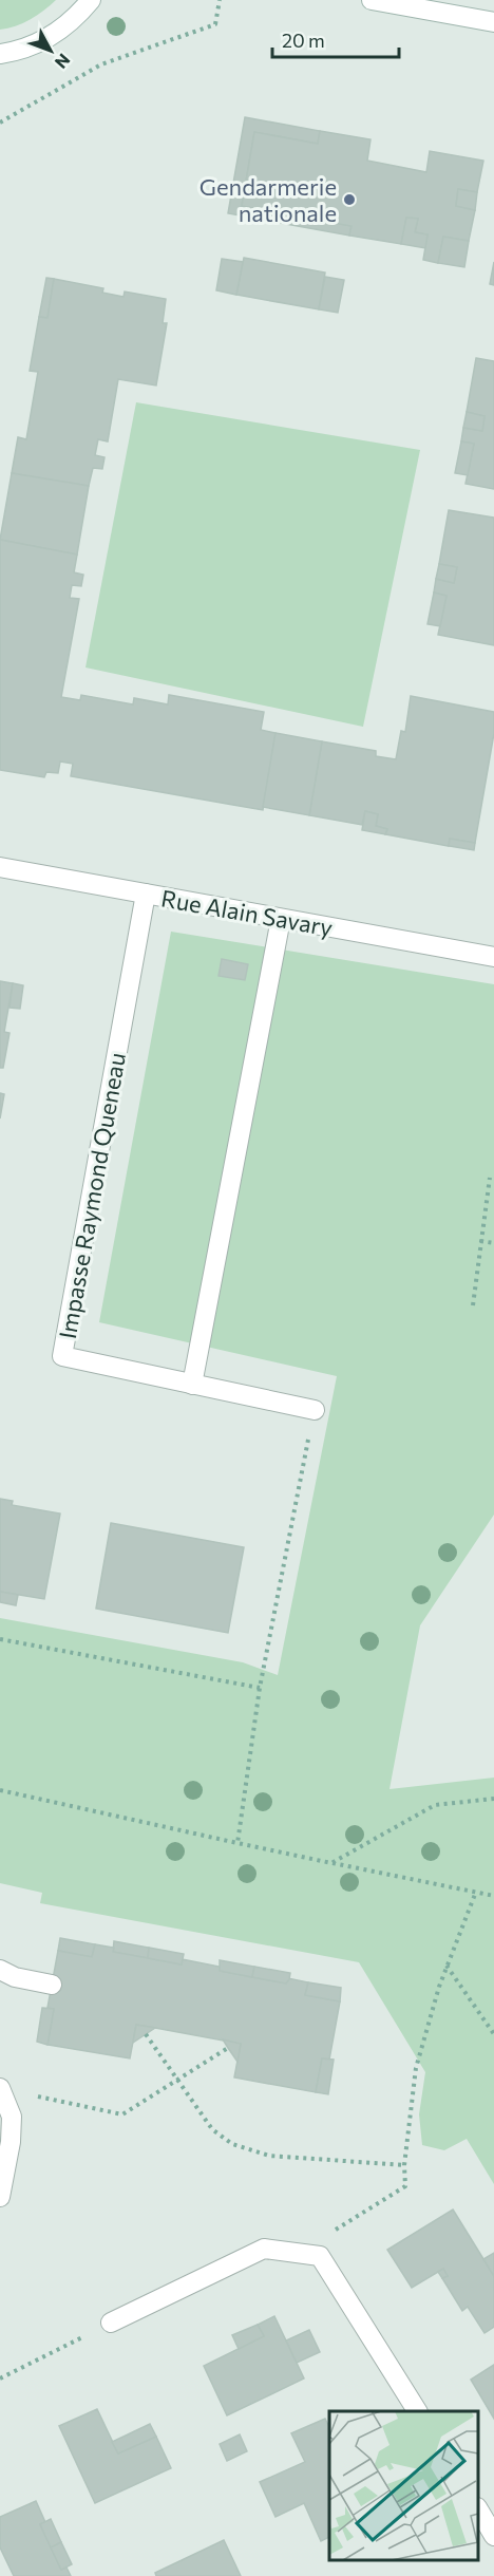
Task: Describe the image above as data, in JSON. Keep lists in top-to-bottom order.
{
  "streets": {
    "street": ["Rue Alain Savary", "Impasse Raymond Queneau"]
  },
  "crossings": [
    ["Rue Alain Savary", "Impasse Raymond Queneau"]
  ],
  "places": ["Gendarmerie nationale"],
  "scale_bar": "20 m",
  "north": "bottom right"
}
